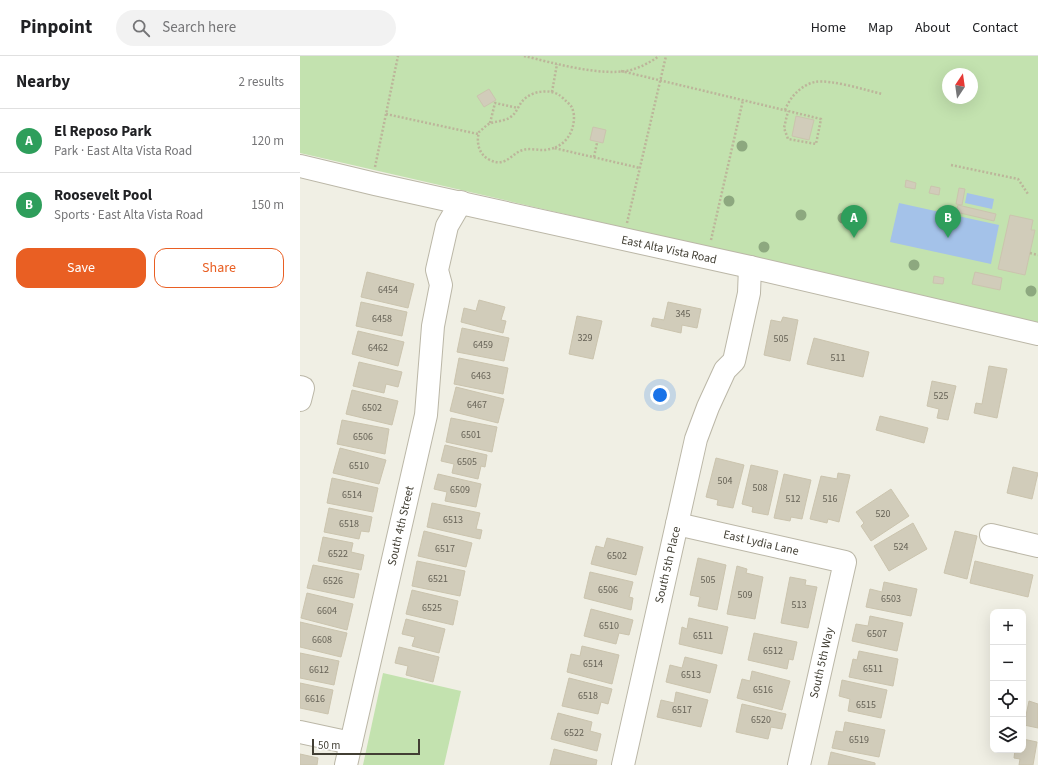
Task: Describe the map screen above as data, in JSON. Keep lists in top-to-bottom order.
{
  "streets": {
    "street": [
      "East Alta Vista Road",
      "South 4th Street",
      "East Lydia Lane",
      "South 5th Place",
      "South 5th Way"
    ]
  },
  "crossings": [
    ["East Alta Vista Road", "South 4th Street"],
    ["East Alta Vista Road", "South 5th Place"],
    ["East Lydia Lane", "South 5th Place"],
    ["East Lydia Lane", "South 5th Way"]
  ],
  "house_numbers": [
    "6454",
    "345",
    "6458",
    "329",
    "505",
    "6459",
    "6462",
    "511",
    "6463",
    "525",
    "6467",
    "6502",
    "6501",
    "6506",
    "6505",
    "6510",
    "504",
    "508",
    "6509",
    "6514",
    "512",
    "516",
    "520",
    "6513",
    "6518",
    "524",
    "6517",
    "6522",
    "6502",
    "6521",
    "505",
    "6526",
    "6506",
    "509",
    "6503",
    "513",
    "6525",
    "6604",
    "6510",
    "6507",
    "6511",
    "6608",
    "6512",
    "6514",
    "6511",
    "6612",
    "6513",
    "6516",
    "6518",
    "6616",
    "6515",
    "6517",
    "6520",
    "6522",
    "6519"
  ],
  "scale_bar": "50 m",
  "north": "top",
  "page": {
    "header": "Pinpoint",
    "search": "Search here",
    "nav": [
      "Home",
      "Map",
      "About",
      "Contact"
    ],
    "heading": ["Nearby", "2 results"],
    "list": [
      {
        "mark": "A",
        "name": "El Reposo Park",
        "note": "Park · East Alta Vista Road",
        "value": "120 m"
      },
      {
        "mark": "B",
        "name": "Roosevelt Pool",
        "note": "Sports · East Alta Vista Road",
        "value": "150 m"
      }
    ],
    "pins": ["A", "B"],
    "buttons": ["Save", "Share"],
    "map_buttons": ["+", "−"],
    "scale": "50 m"
  }
}
